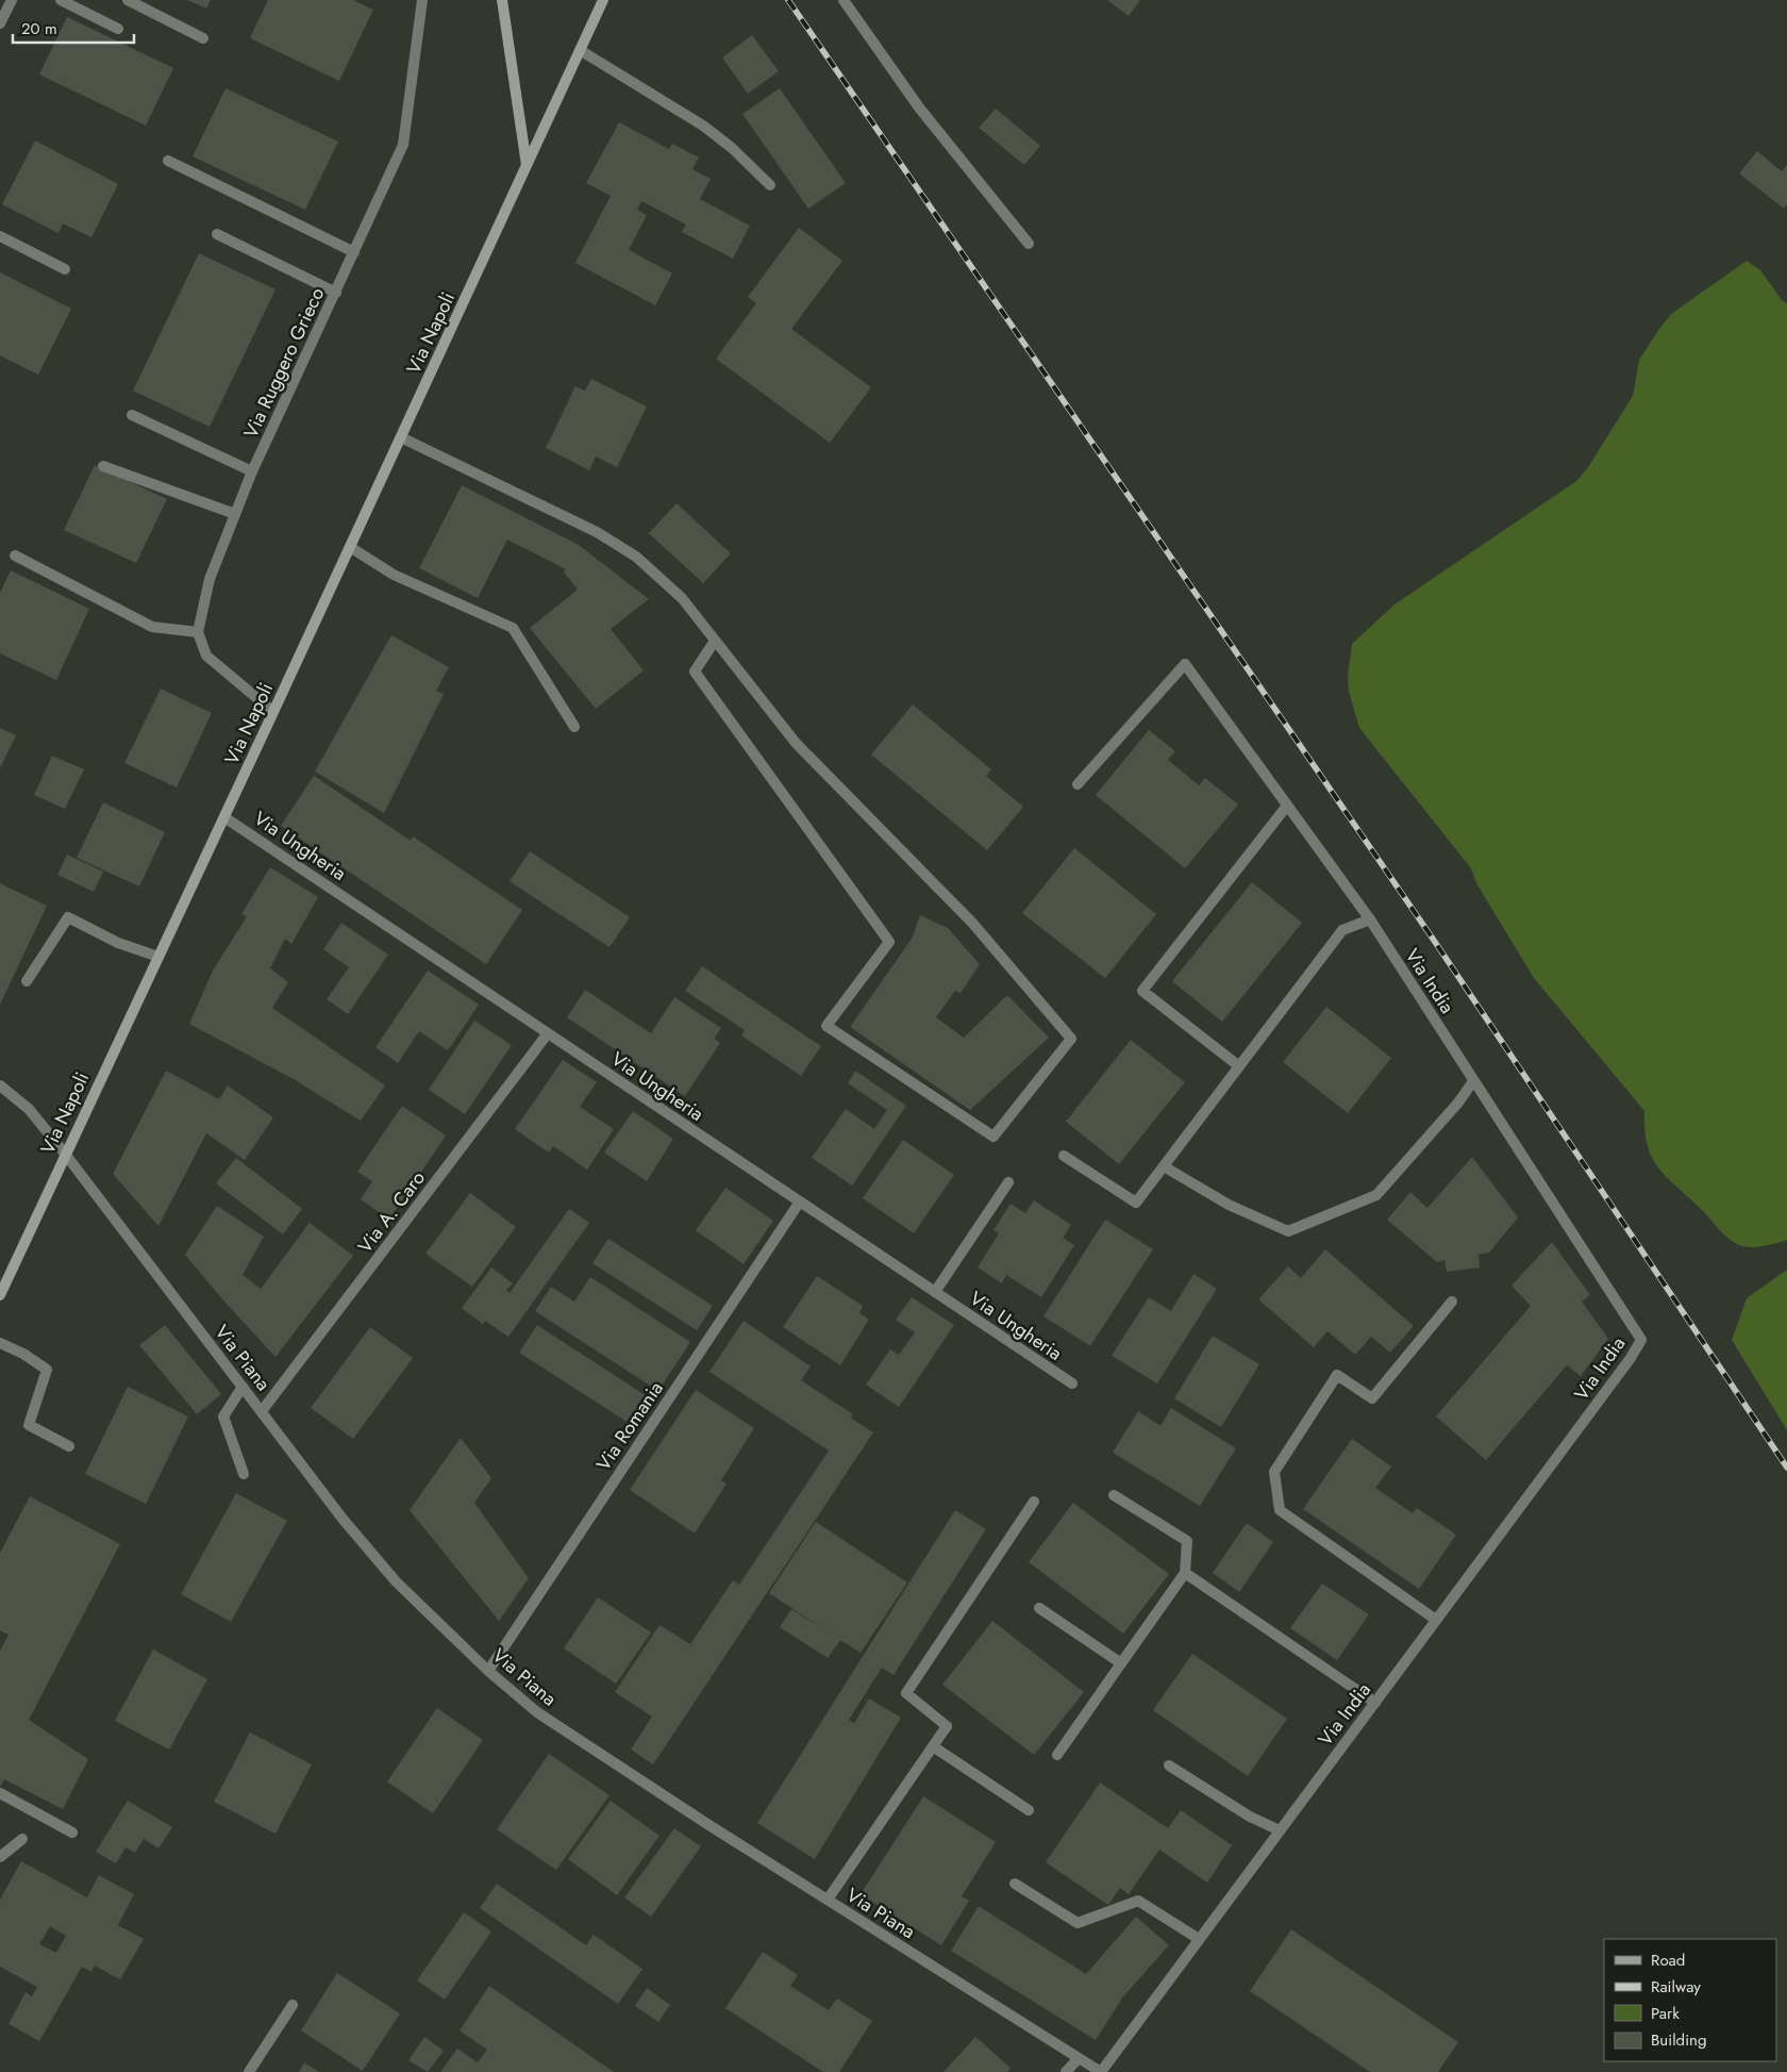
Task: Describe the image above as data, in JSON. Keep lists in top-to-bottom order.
{
  "streets": {
    "main road": ["Via Napoli"],
    "street": [
      "Via Ruggero Grieco",
      "Via Ungheria",
      "Via India",
      "Via A. Caro",
      "Via Piana",
      "Via Romania"
    ]
  },
  "crossings": [
    ["Via Napoli", "Via Ungheria"],
    ["Via Napoli", "Via Piana"],
    ["Via Ungheria", "Via A. Caro"],
    ["Via Ungheria", "Via Romania"],
    ["Via India", "Via Piana"],
    ["Via A. Caro", "Via Piana"],
    ["Via Piana", "Via Romania"]
  ],
  "legend": [
    "Road",
    "Railway",
    "Park",
    "Building"
  ],
  "scale_bar": "20 m"
}
